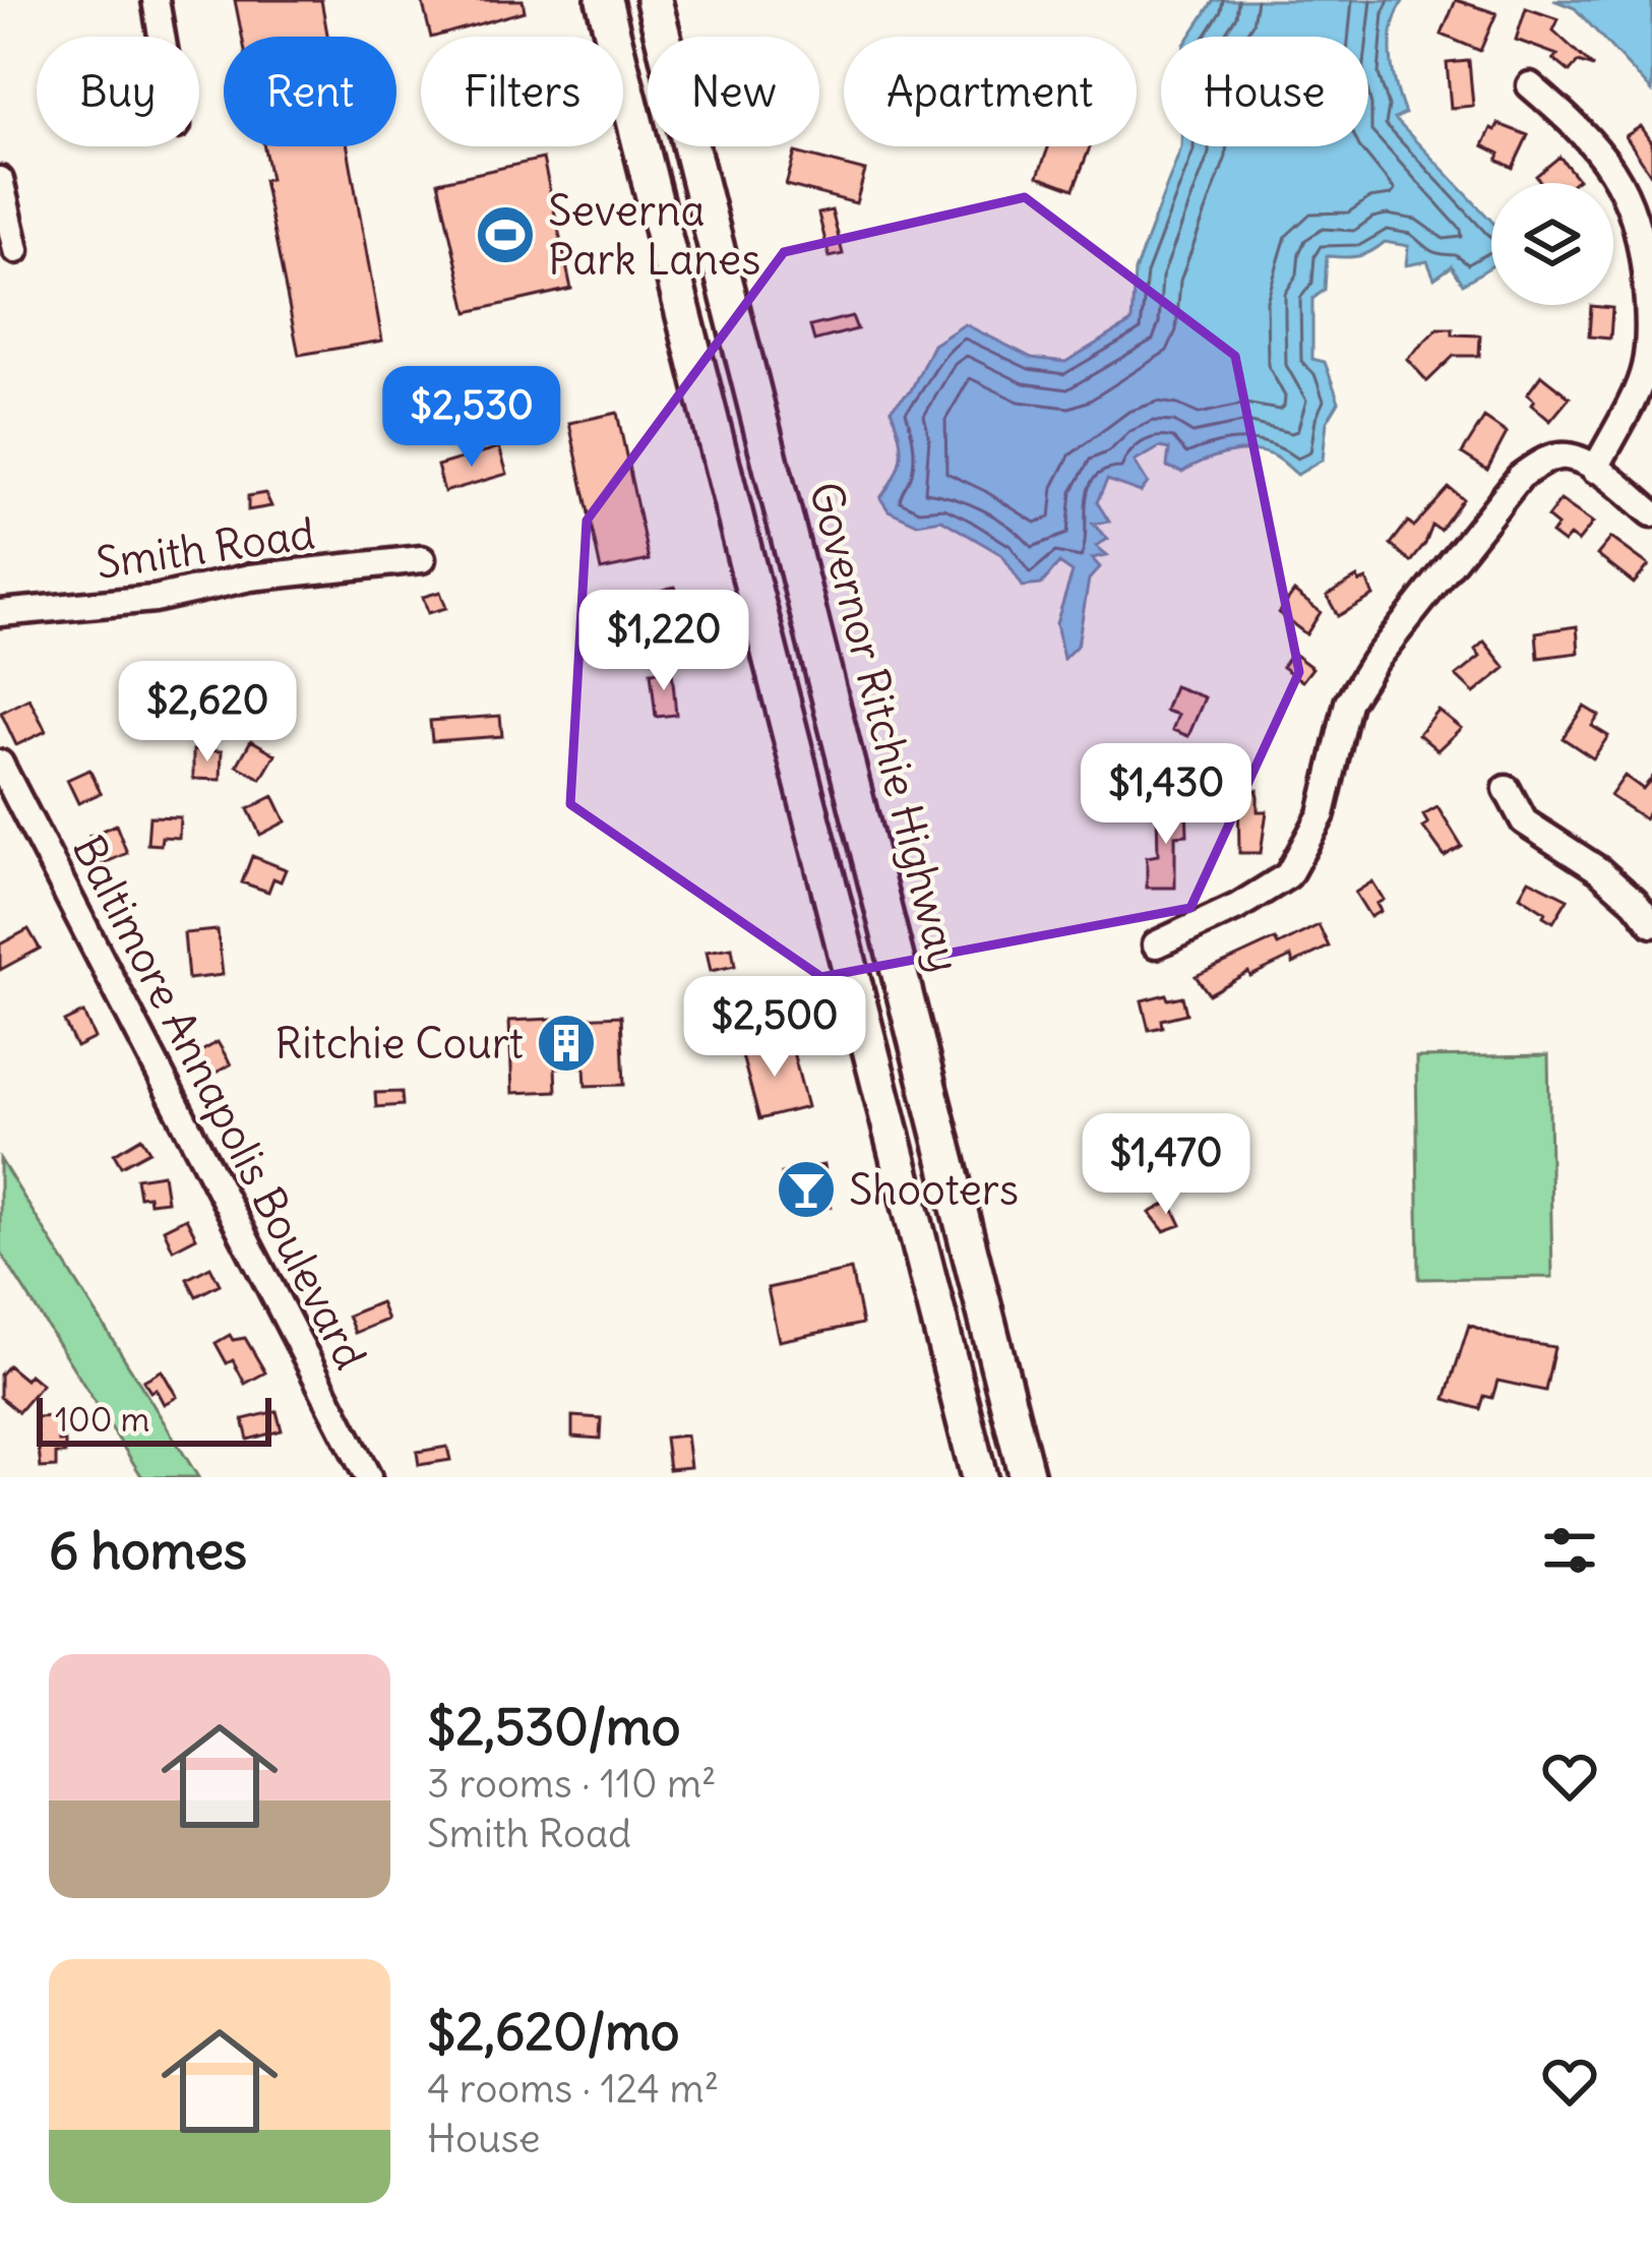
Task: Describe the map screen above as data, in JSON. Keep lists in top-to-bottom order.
{
  "streets": {
    "highway": ["Governor Ritchie Highway"],
    "street": ["Smith Road", "Baltimore Annapolis Boulevard"]
  },
  "places": {
    "sports": ["Severna Park Lanes"],
    "building": ["Ritchie Court"],
    "bar": ["Shooters"]
  },
  "scale_bar": "100 m",
  "page": {
    "chip": [
      "Buy",
      "Rent",
      "Filters",
      "New",
      "Apartment",
      "House"
    ],
    "price": [
      "$2,530",
      "$1,220",
      "$2,620",
      "$1,430",
      "$2,500",
      "$1,470"
    ],
    "scale": "100 m",
    "heading": "6 homes",
    "list": [
      {
        "name": "$2,530/mo",
        "note": "3 rooms · 110 m² · Smith Road"
      },
      {
        "name": "$2,620/mo",
        "note": "4 rooms · 124 m² · House"
      }
    ]
  }
}
